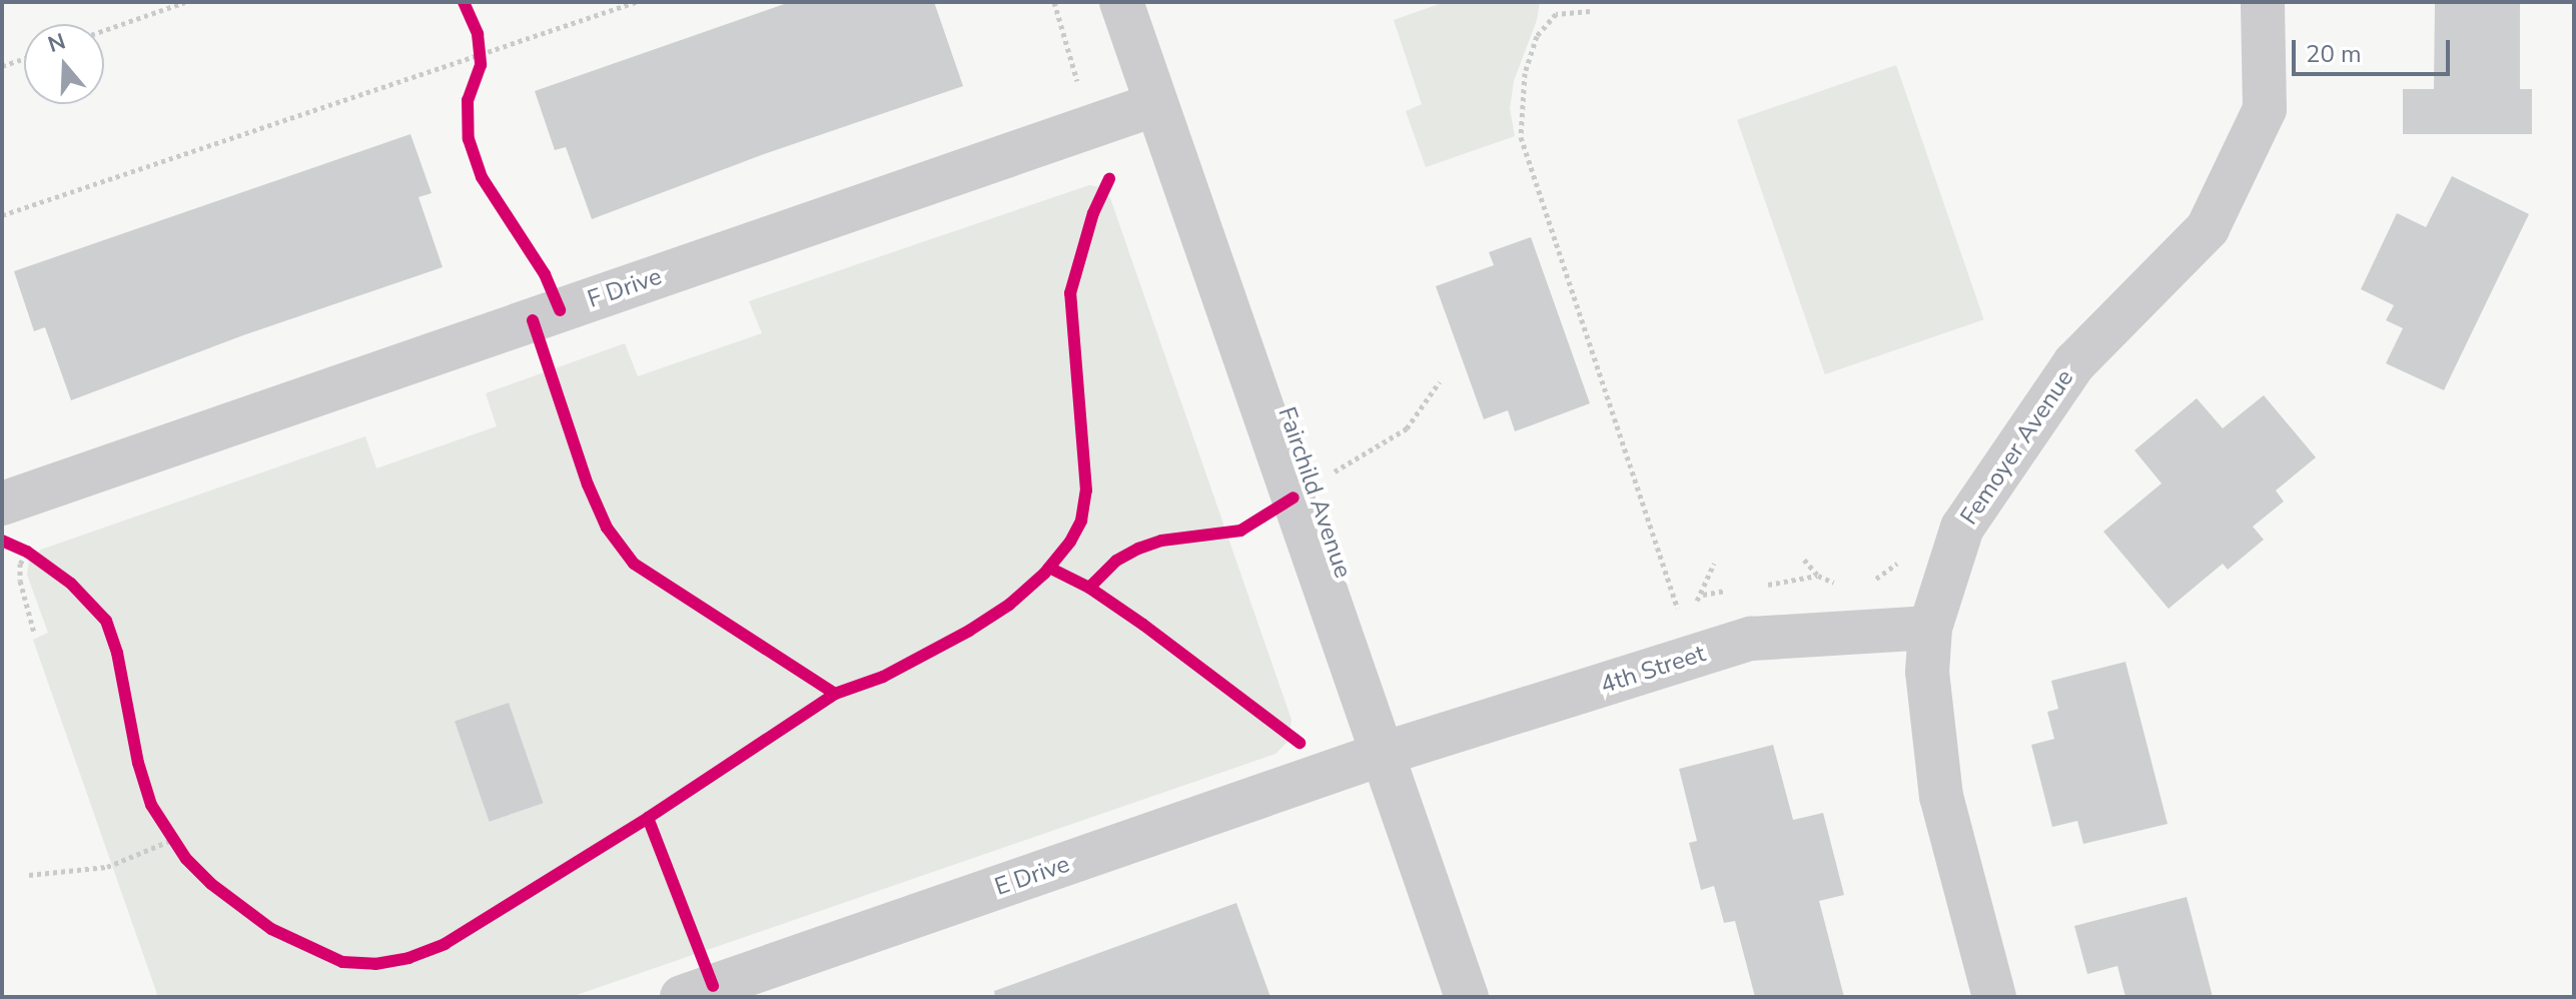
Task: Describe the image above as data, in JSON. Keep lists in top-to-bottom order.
{
  "streets": {
    "street": [
      "F Drive",
      "Femoyer Avenue",
      "Fairchild Avenue",
      "4th Street",
      "E Drive"
    ]
  },
  "crossings": [
    ["F Drive", "Fairchild Avenue"],
    ["Femoyer Avenue", "4th Street"],
    ["Fairchild Avenue", "4th Street"],
    ["Fairchild Avenue", "E Drive"],
    ["4th Street", "E Drive"]
  ],
  "scale_bar": "20 m",
  "north": "top"
}
